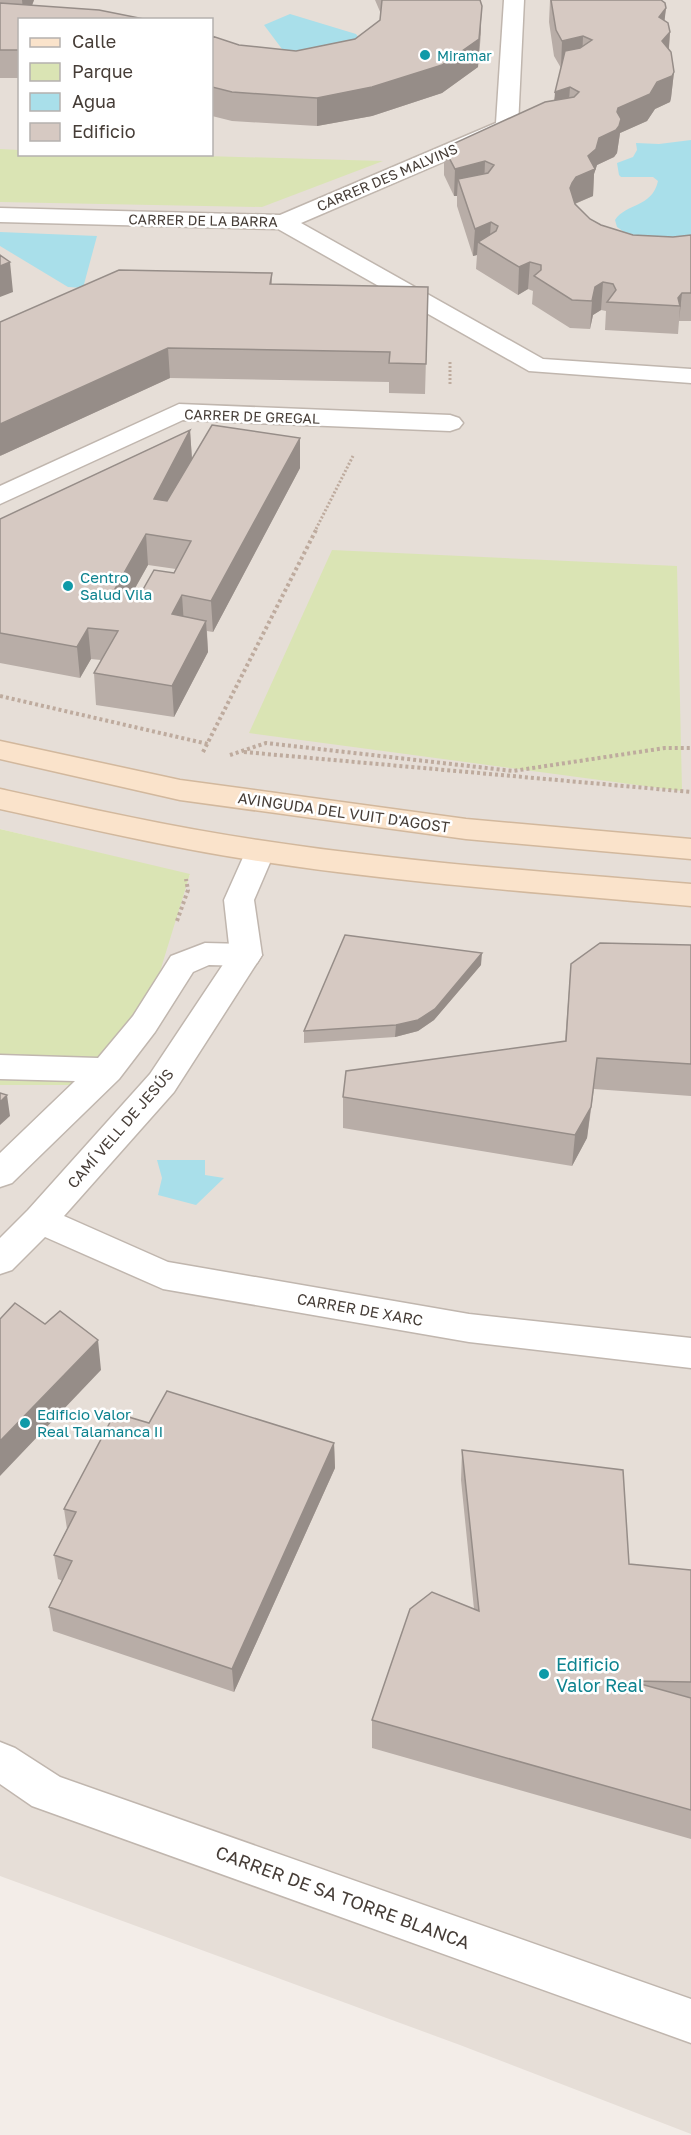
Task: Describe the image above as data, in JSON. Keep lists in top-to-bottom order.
{
  "streets": {
    "street": [
      "CARRER DES MALVINS",
      "CARRER DE LA BARRA",
      "CARRER DE GREGAL",
      "AVINGUDA DEL VUIT D'AGOST",
      "CAMÍ VELL DE JESÚS",
      "CARRER DE XARC",
      "CARRER DE SA TORRE BLANCA"
    ]
  },
  "crossings": [
    ["CARRER DES MALVINS", "CARRER DE LA BARRA"],
    ["CAMÍ VELL DE JESÚS", "CARRER DE XARC"]
  ],
  "places": [
    "Miramar",
    "Centro Salud Vila",
    "Edificio Valor Real Talamanca II",
    "Edificio Valor Real"
  ],
  "legend": [
    "Calle",
    "Parque",
    "Agua",
    "Edificio"
  ]
}
